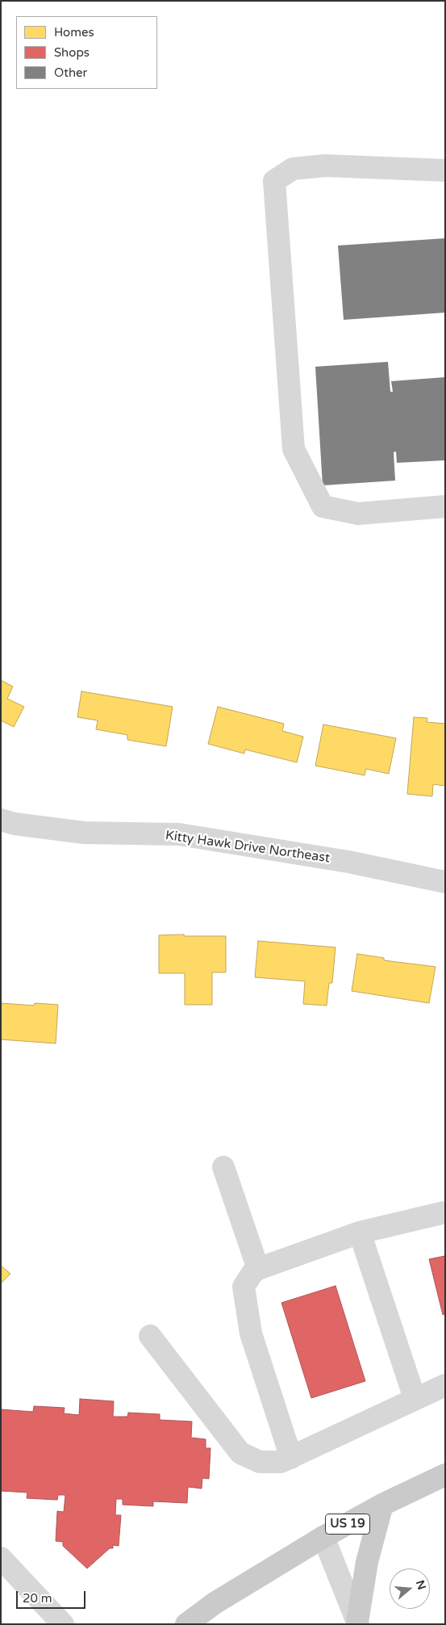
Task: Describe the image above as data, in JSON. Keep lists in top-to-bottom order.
{
  "streets": {
    "main road": ["US 19"],
    "street": ["Kitty Hawk Drive Northeast"]
  },
  "legend": ["Homes", "Shops", "Other"],
  "scale_bar": "20 m",
  "north": "right"
}
